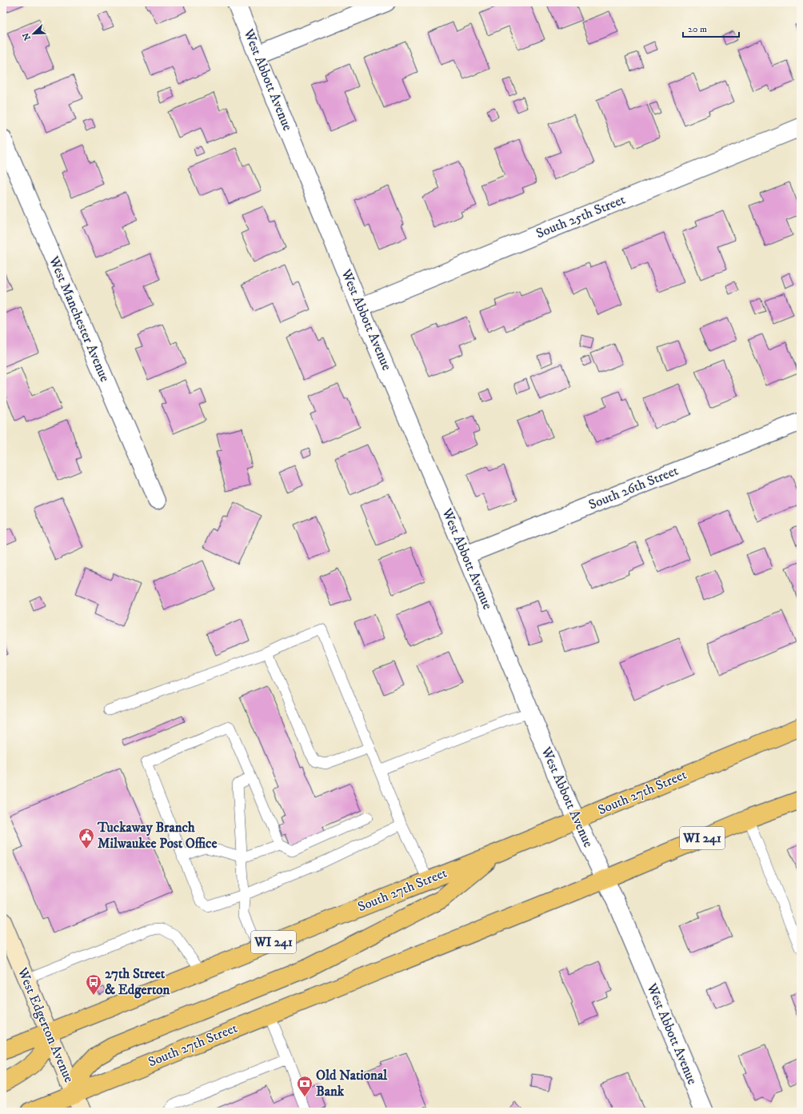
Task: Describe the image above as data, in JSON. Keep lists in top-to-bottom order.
{
  "streets": {
    "main road": ["South 27th Street", "WI 241"],
    "street": [
      "West Abbott Avenue",
      "South 25th Street",
      "West Manchester Avenue",
      "South 26th Street",
      "West Edgerton Avenue"
    ]
  },
  "crossings": [
    ["West Abbott Avenue", "South 25th Street"],
    ["West Abbott Avenue", "South 26th Street"],
    ["West Abbott Avenue", "South 27th Street"],
    ["South 27th Street", "West Edgerton Avenue"]
  ],
  "places": {
    "public building": ["Tuckaway Branch Milwaukee Post Office"],
    "bus stop": ["27th Street & Edgerton"],
    "bank": ["Old National Bank"]
  },
  "scale_bar": "20 m",
  "north": "bottom left"
}
